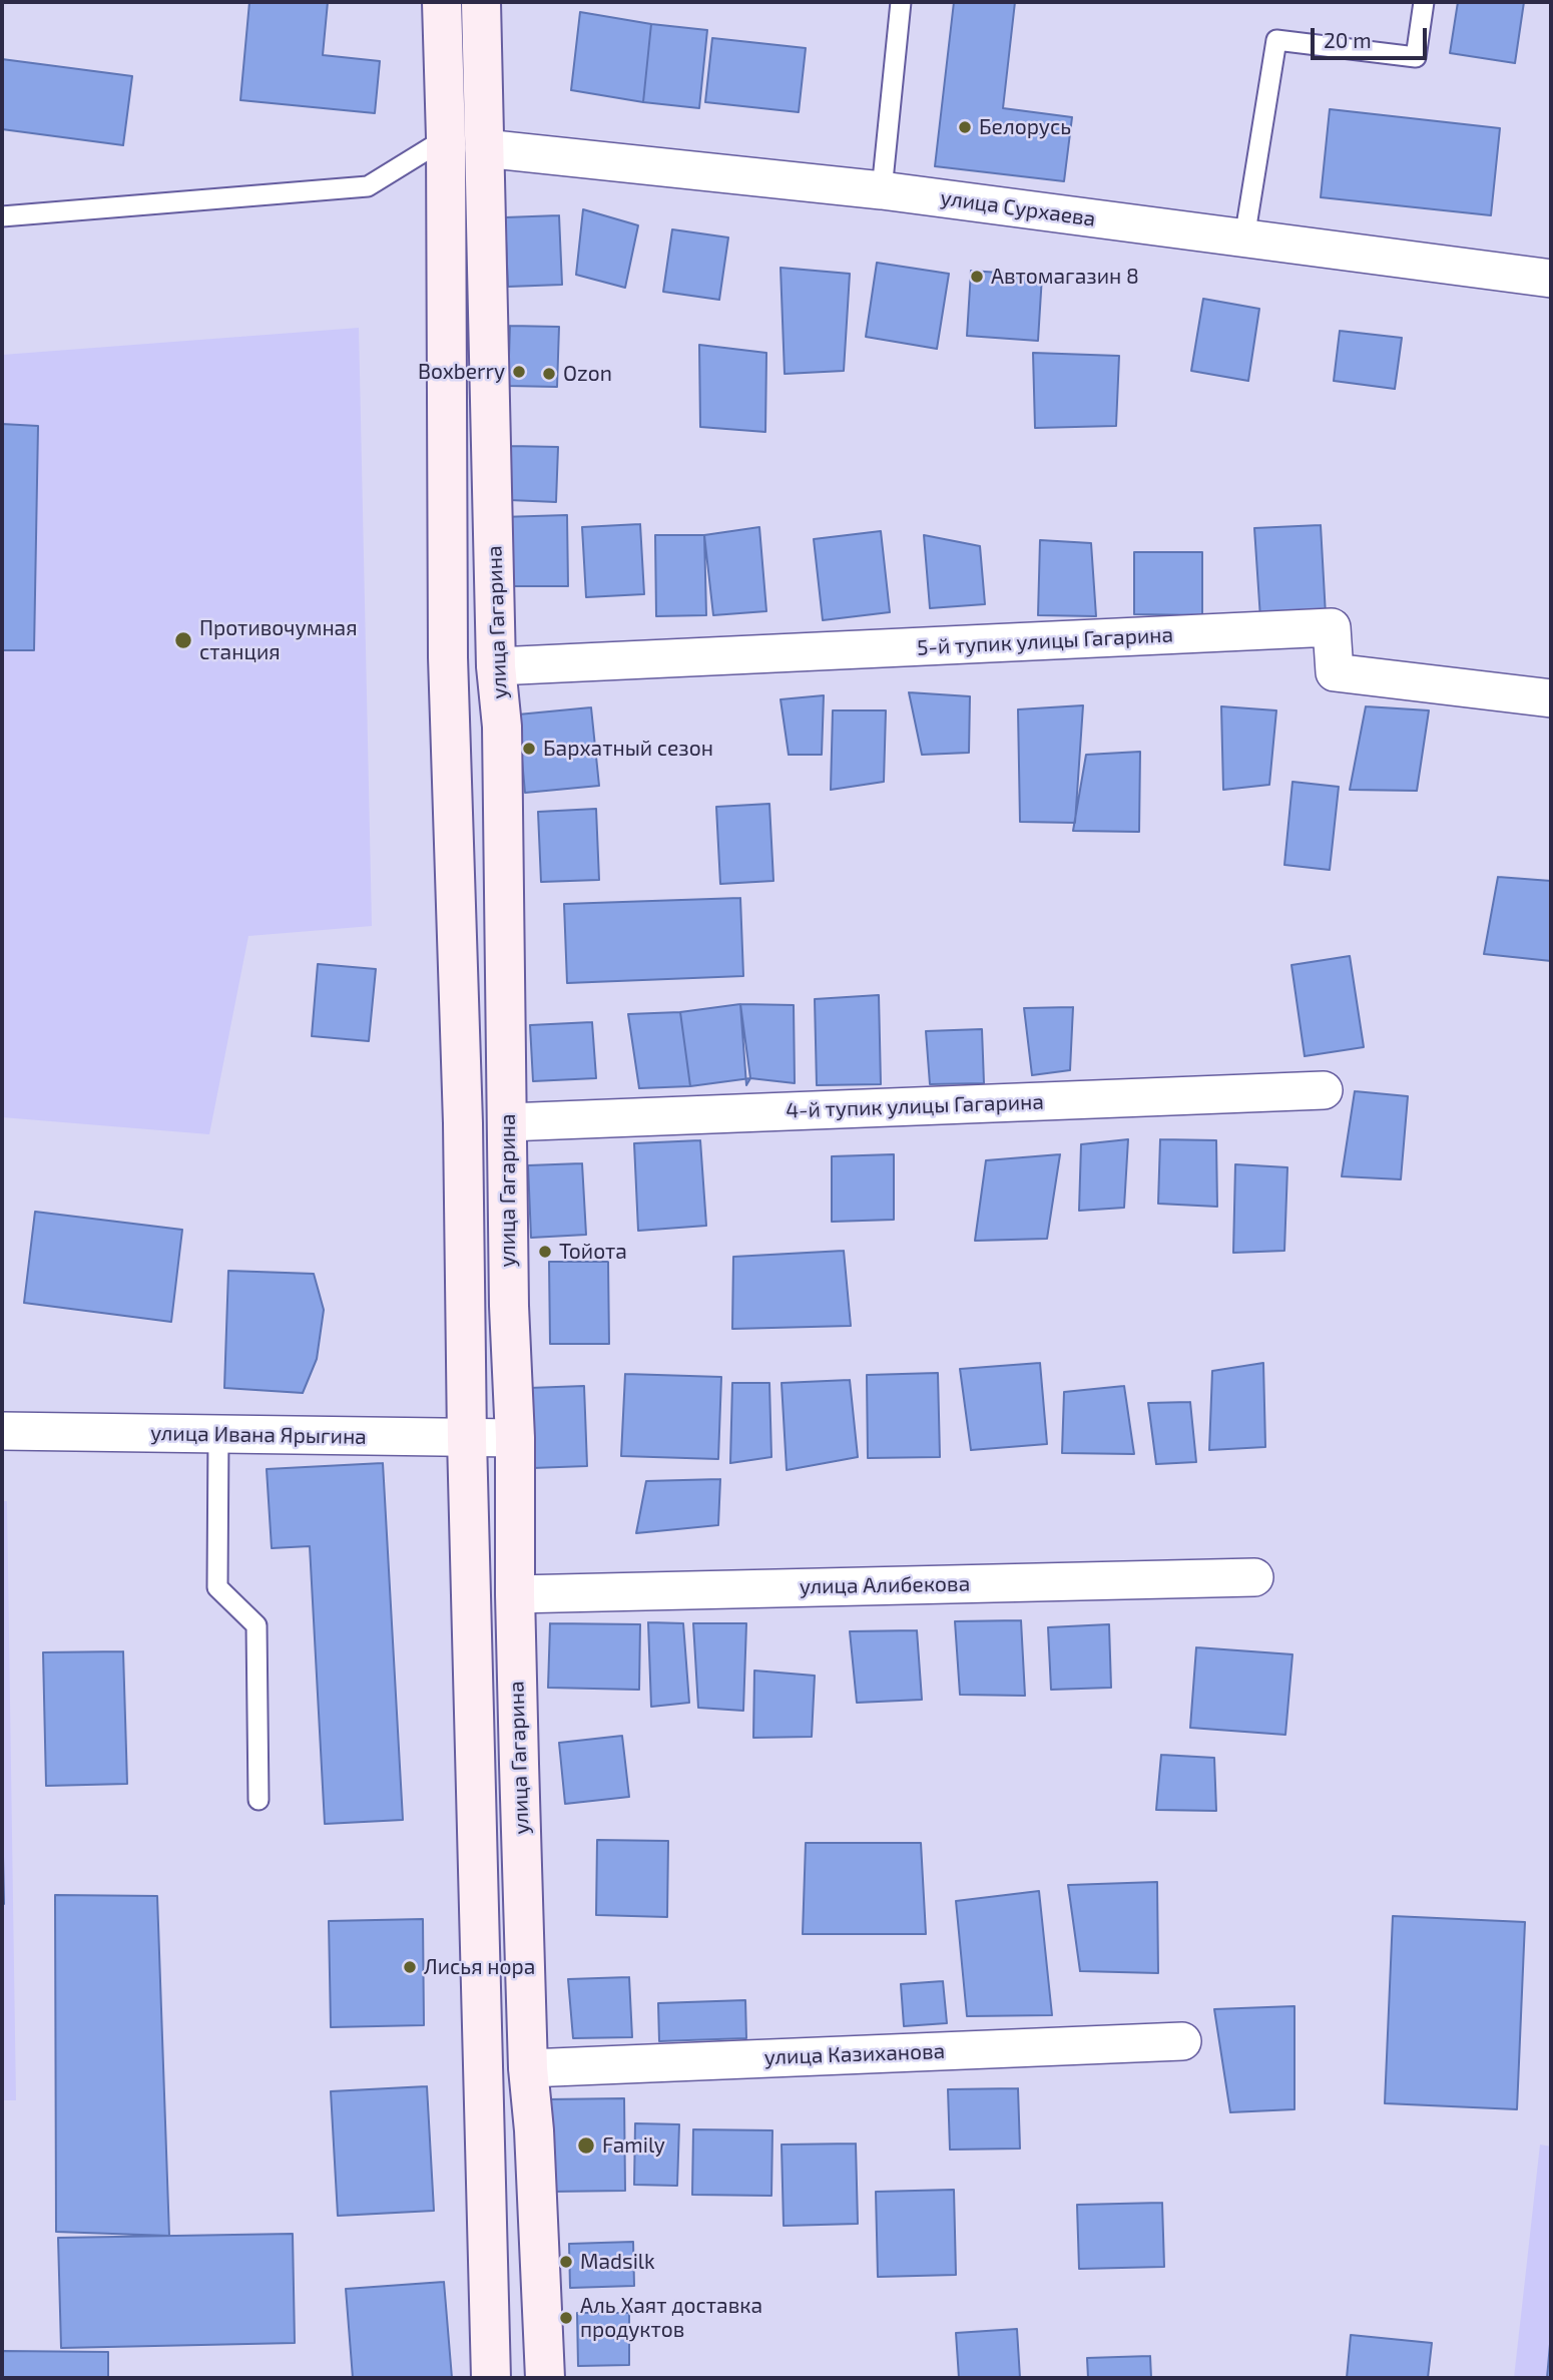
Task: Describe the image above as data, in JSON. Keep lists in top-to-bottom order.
{
  "streets": {
    "main road": ["улица Гагарина"],
    "street": [
      "улица Сурхаева",
      "5-й тупик улицы Гагарина",
      "4-й тупик улицы Гагарина",
      "улица Ивана Ярыгина",
      "улица Алибекова",
      "улица Казиханова"
    ]
  },
  "crossings": [
    ["улица Сурхаева", "улица Гагарина"],
    ["улица Гагарина", "5-й тупик улицы Гагарина"],
    ["улица Гагарина", "4-й тупик улицы Гагарина"],
    ["улица Гагарина", "улица Ивана Ярыгина"],
    ["улица Гагарина", "улица Алибекова"],
    ["улица Гагарина", "улица Казиханова"]
  ],
  "places": [
    "Белорусь",
    "Автомагазин 8",
    "Boxberry",
    "Ozon",
    "Противочумная станция",
    "Бархатный сезон",
    "Тойота",
    "Лисья нора",
    "Family",
    "Madsilk",
    "Аль Хаят доставка продуктов"
  ],
  "scale_bar": "20 m"
}
